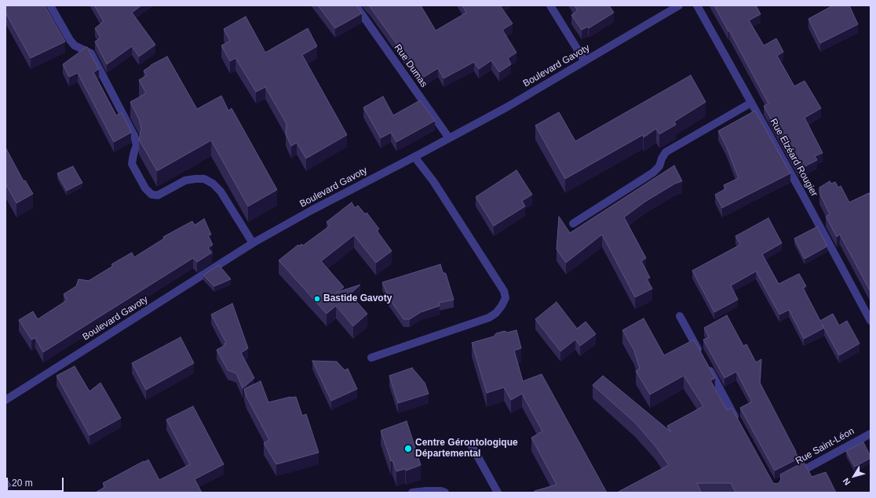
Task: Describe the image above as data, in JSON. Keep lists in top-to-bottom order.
{
  "streets": {
    "street": [
      "Rue Dumas",
      "Boulevard Gavoty",
      "Rue Elzéard Rougier",
      "Rue Saint-Léon"
    ]
  },
  "crossings": [
    ["Rue Dumas", "Boulevard Gavoty"]
  ],
  "places": ["Bastide Gavoty", "Centre Gérontologique Départemental"],
  "scale_bar": "20 m",
  "north": "bottom left"
}
